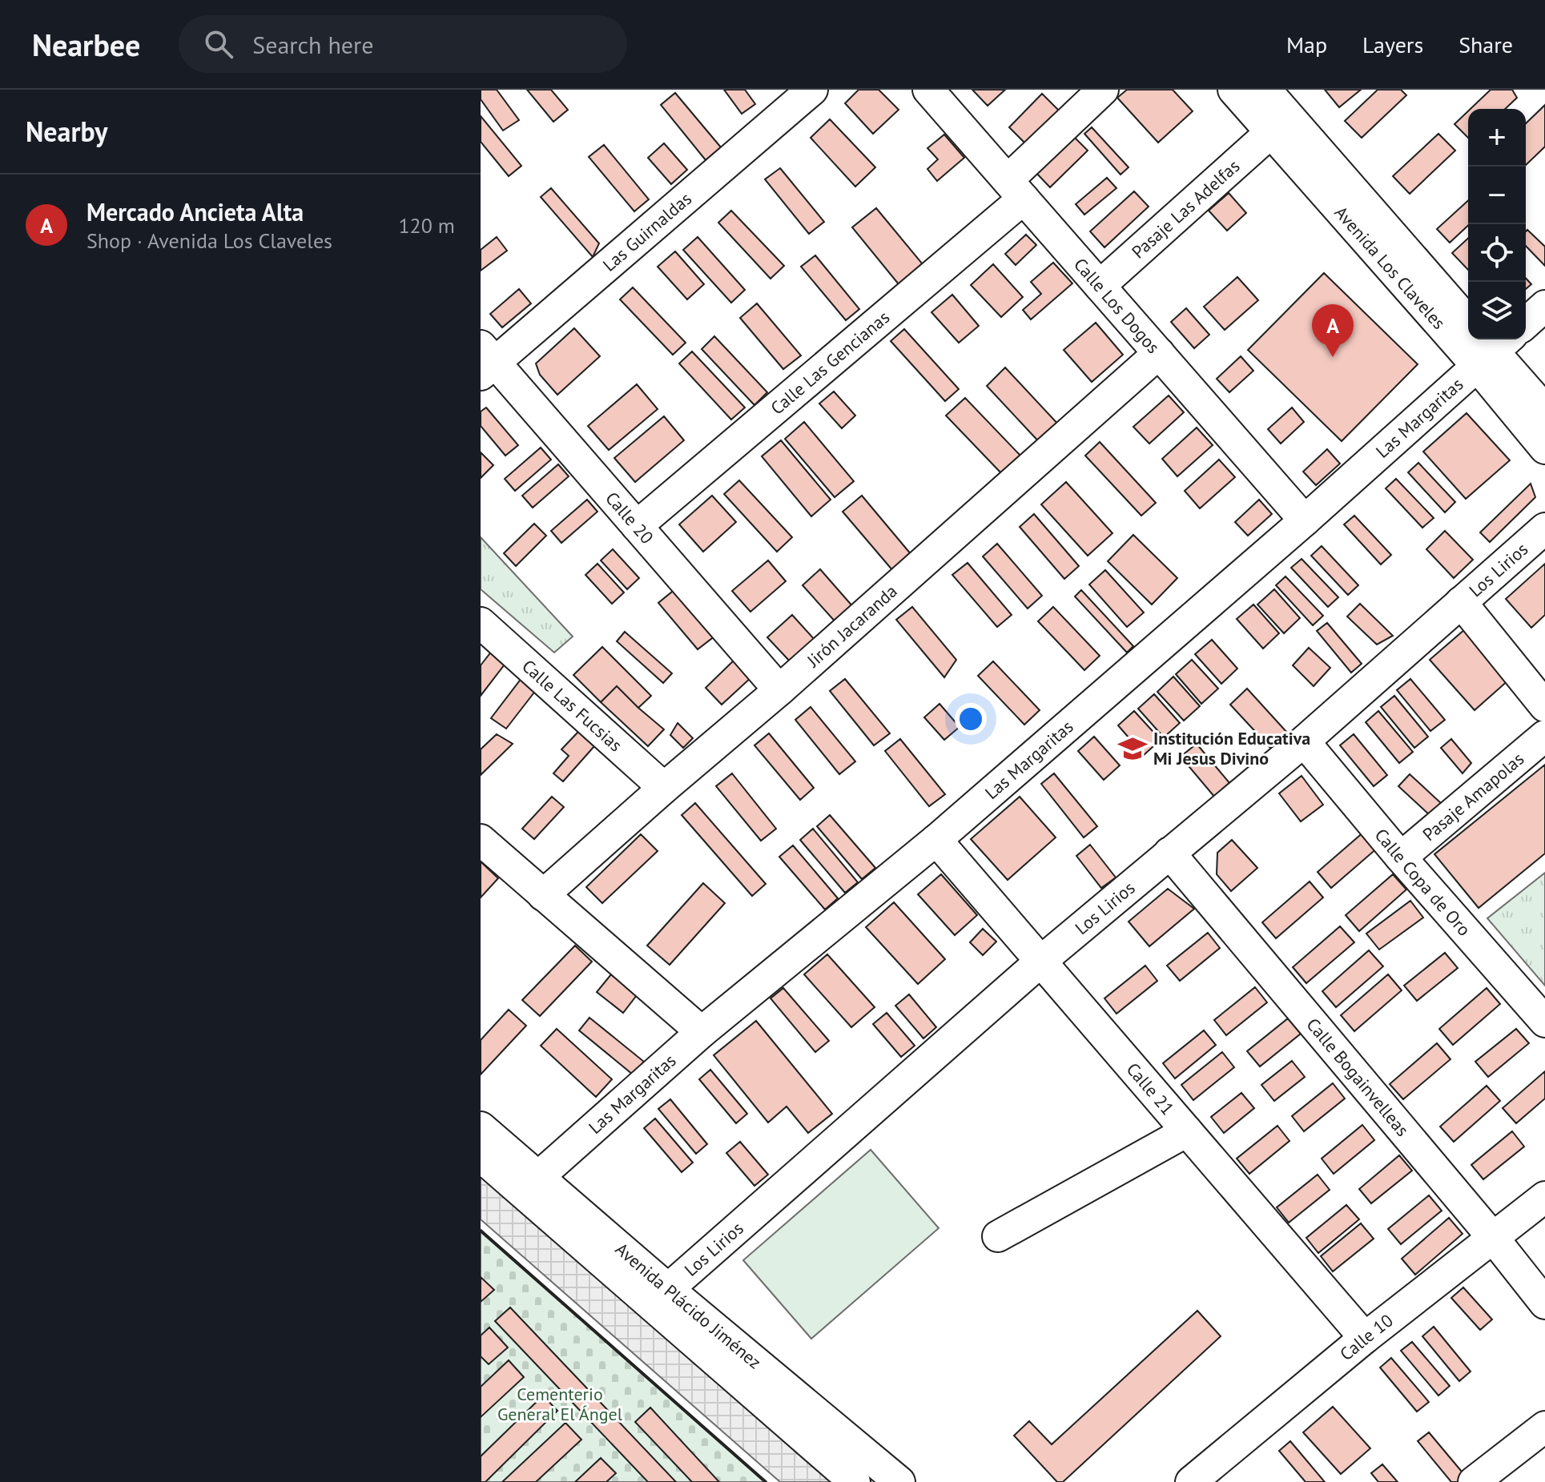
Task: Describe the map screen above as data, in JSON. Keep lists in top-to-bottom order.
{
  "streets": {
    "street": [
      "Pasaje Las Adelfas",
      "Las Guirnaldas",
      "Avenida Los Claveles",
      "Calle Los Dogos",
      "Calle Las Gencianas",
      "Las Margaritas",
      "Calle 20",
      "Los Lirios",
      "Jirón Jacaranda",
      "Calle Las Fucsias",
      "Pasaje Amapolas",
      "Calle Copa de Oro",
      "Calle Bogainvelleas",
      "Calle 21",
      "Avenida Plácido Jiménez",
      "Calle 10"
    ]
  },
  "crossings": [
    ["Pasaje Las Adelfas", "Avenida Los Claveles"],
    ["Pasaje Las Adelfas", "Calle Los Dogos"],
    ["Las Guirnaldas", "Calle 20"],
    ["Avenida Los Claveles", "Las Margaritas"],
    ["Calle Los Dogos", "Calle Las Gencianas"],
    ["Calle Los Dogos", "Las Margaritas"],
    ["Calle Los Dogos", "Jirón Jacaranda"],
    ["Calle Las Gencianas", "Calle 20"],
    ["Las Margaritas", "Calle 21"],
    ["Las Margaritas", "Avenida Plácido Jiménez"],
    ["Calle 20", "Jirón Jacaranda"],
    ["Los Lirios", "Calle Copa de Oro"],
    ["Los Lirios", "Calle Bogainvelleas"],
    ["Los Lirios", "Calle 21"],
    ["Los Lirios", "Avenida Plácido Jiménez"],
    ["Jirón Jacaranda", "Calle Las Fucsias"],
    ["Pasaje Amapolas", "Calle Copa de Oro"],
    ["Calle Bogainvelleas", "Calle 10"],
    ["Calle 21", "Calle 10"]
  ],
  "parks": ["Cementerio General El Ángel"],
  "places": {
    "school or university": ["Institución Educativa Mi Jesus Divino"]
  },
  "page": {
    "header": "Nearbee",
    "search": "Search here",
    "nav": ["Map", "Layers", "Share"],
    "heading": "Nearby",
    "map_buttons": ["+", "−"],
    "list": [
      {
        "mark": "A",
        "name": "Mercado Ancieta Alta",
        "note": "Shop · Avenida Los Claveles",
        "value": "120 m"
      }
    ],
    "pins": "A"
  }
}
